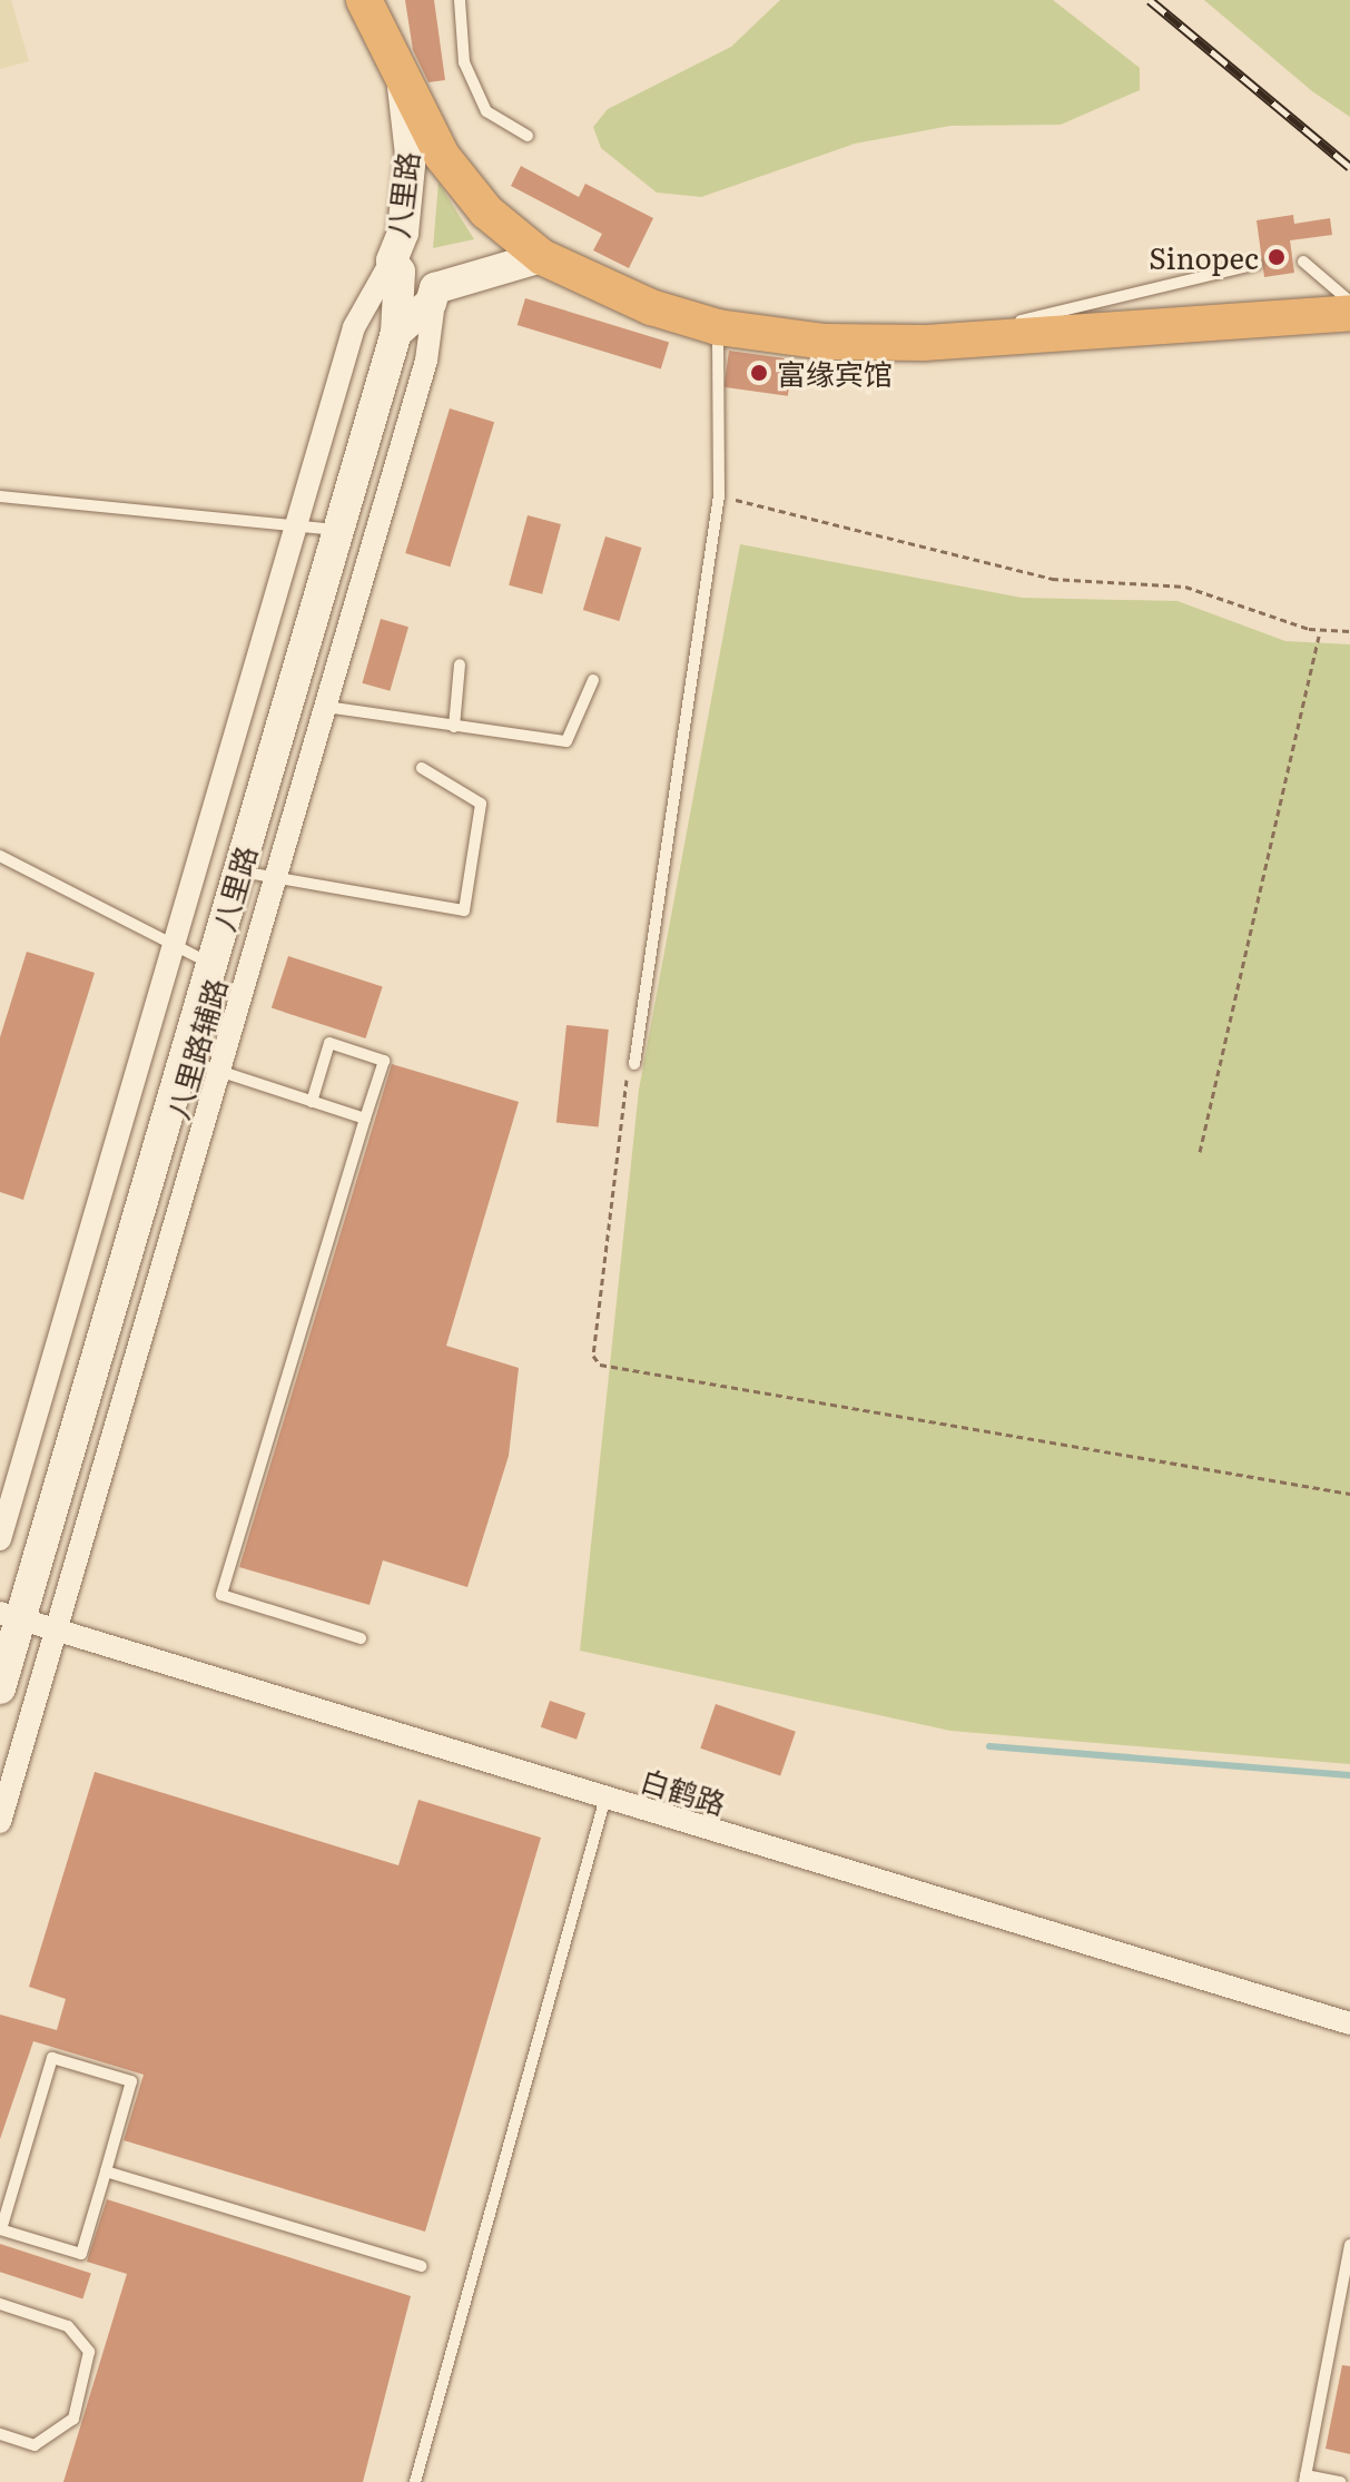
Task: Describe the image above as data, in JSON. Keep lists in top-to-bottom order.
{
  "streets": {
    "main road": ["八里路"],
    "street": ["八里路辅路", "白鹤路"]
  },
  "crossings": [
    ["八里路", "八里路辅路"],
    ["八里路", "白鹤路"],
    ["八里路辅路", "白鹤路"]
  ],
  "places": ["Sinopec", "富缘宾馆"]
}
